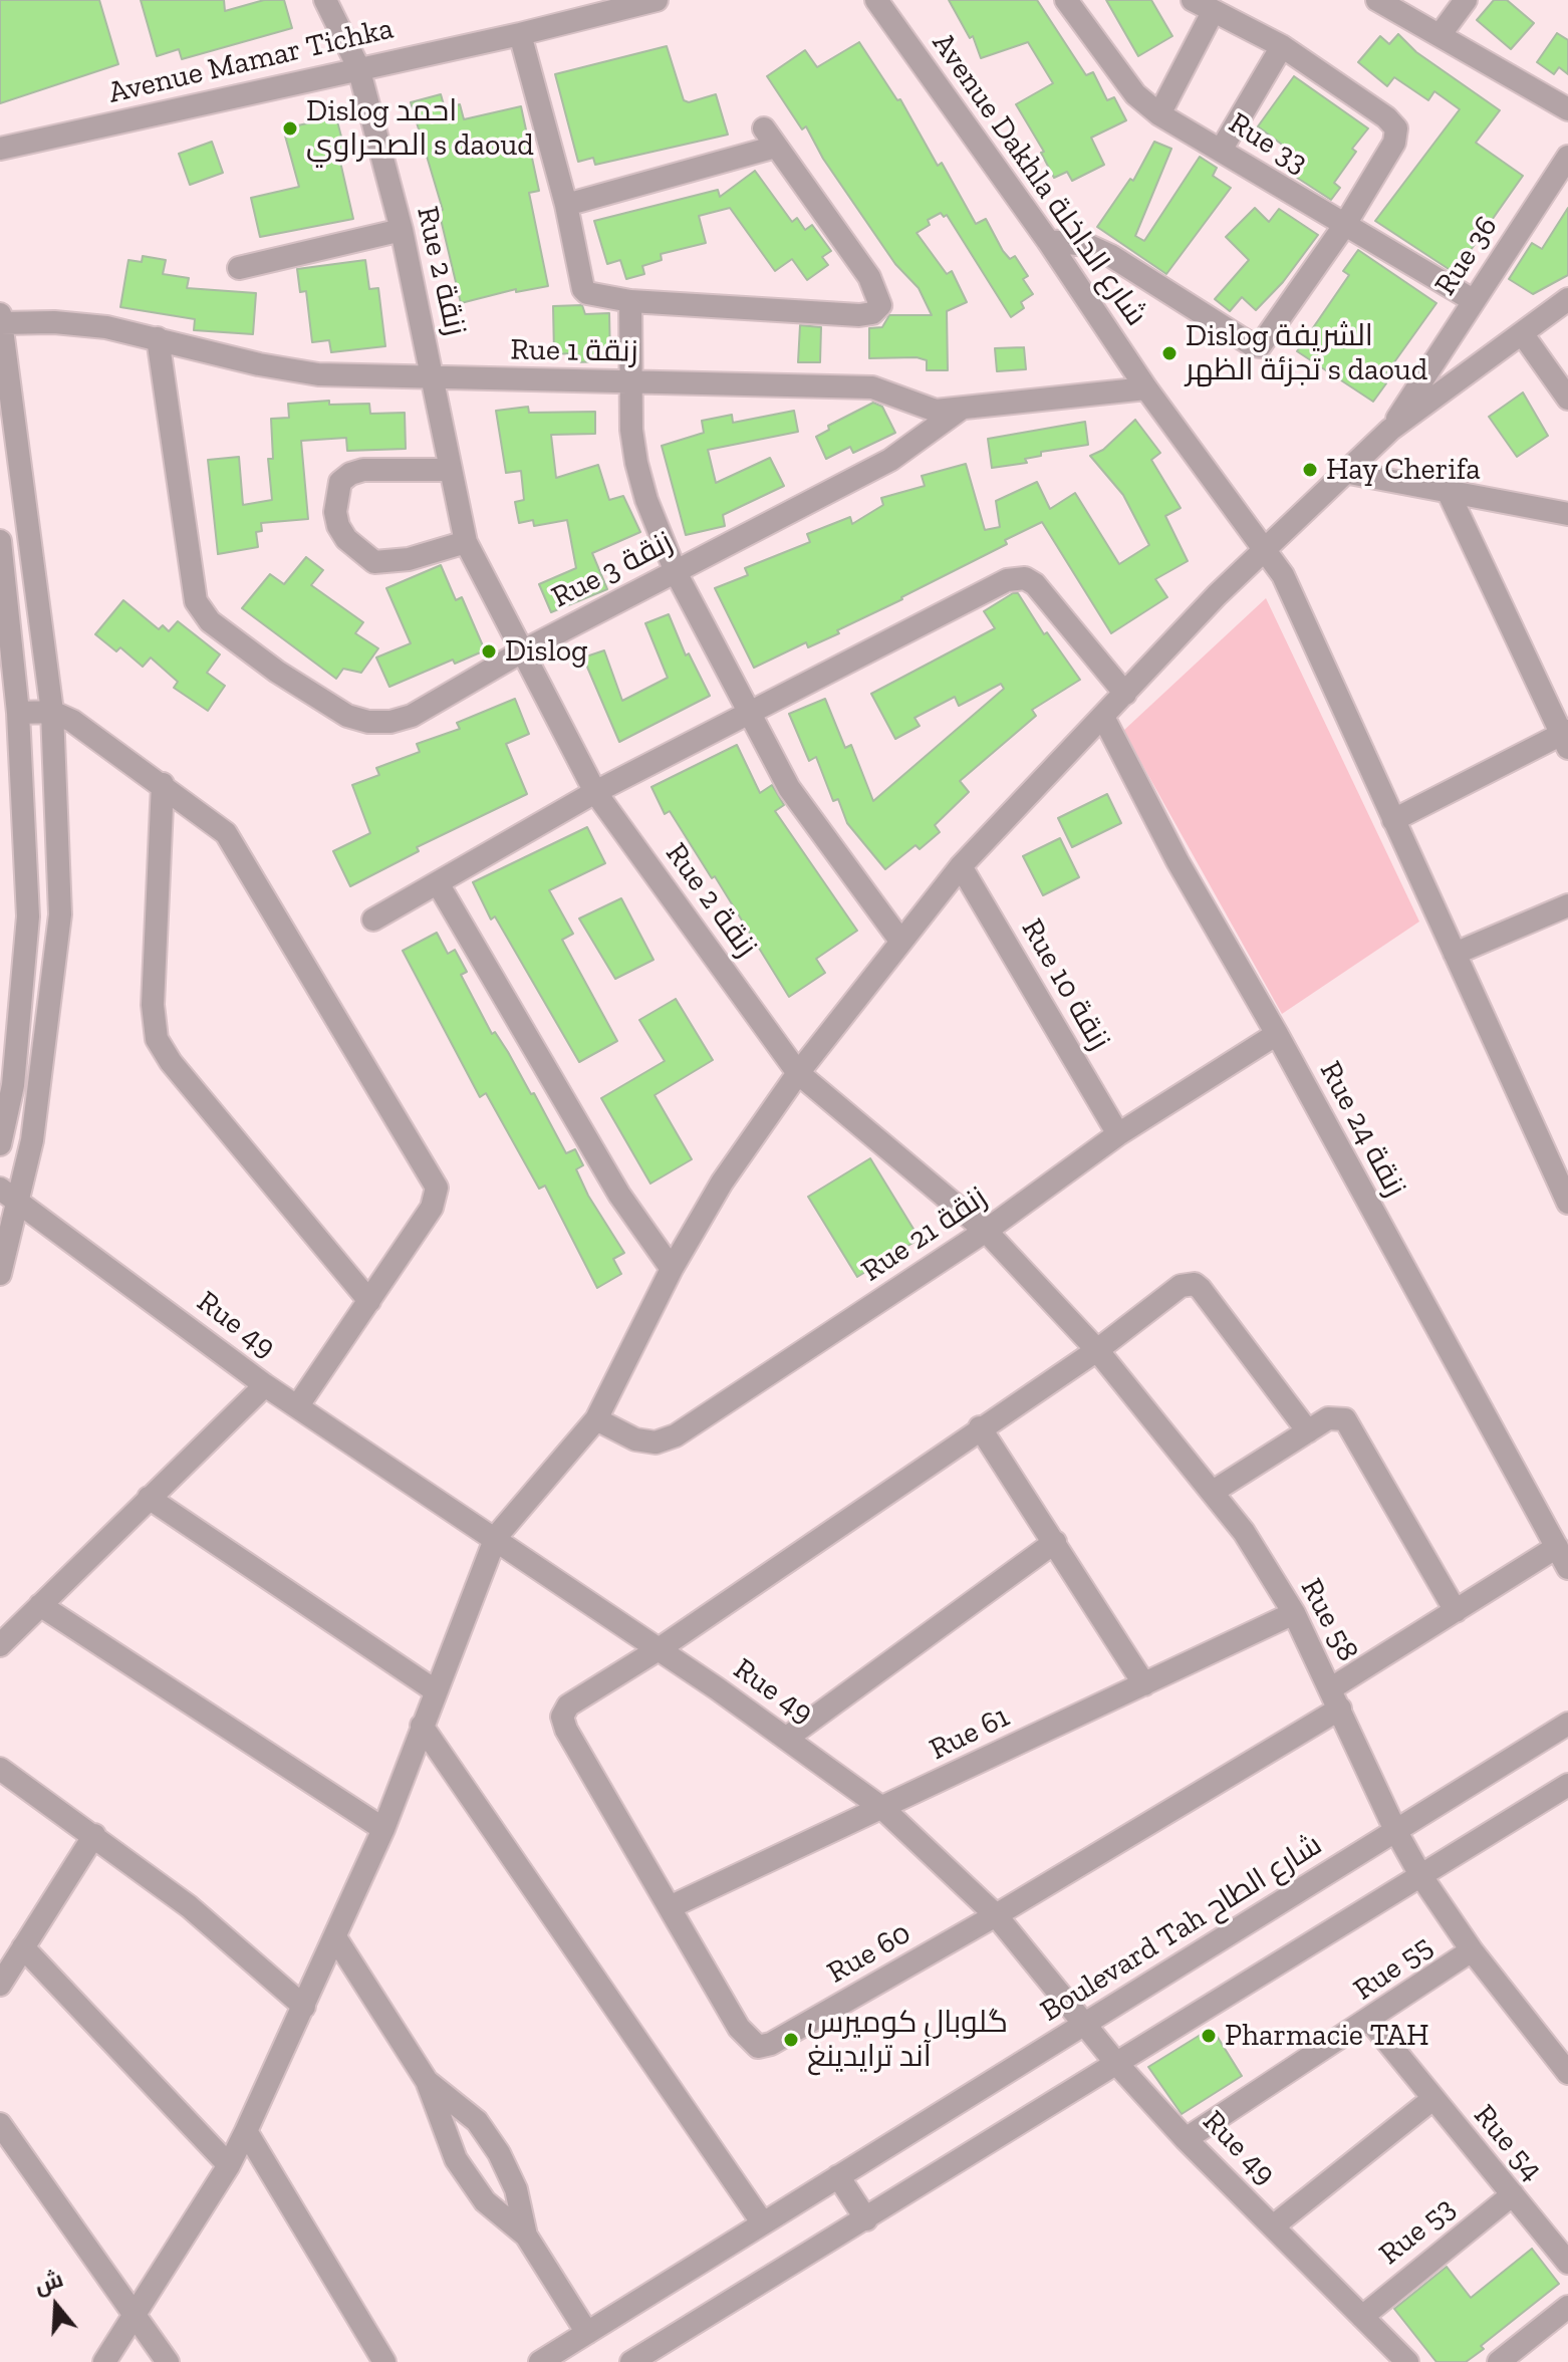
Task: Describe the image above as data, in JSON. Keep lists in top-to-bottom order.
{
  "streets": {
    "street": [
      "Avenue Mamar Tichka",
      "Rue 33",
      "Avenue Dakhla شارع الداخلة",
      "Rue 36",
      "Rue 2 زنقة",
      "Rue 1 زنقة",
      "Rue 3 زنقة",
      "Rue 10 زنقة",
      "Rue 24 زنقة",
      "Rue 21 زنقة",
      "Rue 49",
      "Rue 58",
      "Rue 61",
      "Boulevard Tah شارع الطاح",
      "Rue 60",
      "Rue 55",
      "Rue 54",
      "Rue 53"
    ]
  },
  "crossings": [
    ["Avenue Mamar Tichka", "Rue 2 زنقة"],
    ["Rue 33", "Rue 36"],
    ["Avenue Dakhla شارع الداخلة", "Rue 1 زنقة"],
    ["Rue 2 زنقة", "Rue 1 زنقة"],
    ["Rue 2 زنقة", "Rue 3 زنقة"],
    ["Rue 2 زنقة", "Rue 21 زنقة"],
    ["Rue 2 زنقة", "Rue 58"],
    ["Rue 1 زنقة", "Rue 3 زنقة"],
    ["Rue 10 زنقة", "Rue 21 زنقة"],
    ["Rue 24 زنقة", "Rue 21 زنقة"],
    ["Rue 24 زنقة", "Rue 60"],
    ["Rue 21 زنقة", "Rue 58"],
    ["Rue 49", "Rue 61"],
    ["Rue 49", "Boulevard Tah شارع الطاح"],
    ["Rue 49", "Rue 60"],
    ["Rue 49", "Rue 55"],
    ["Rue 49", "Rue 54"],
    ["Rue 49", "Rue 53"],
    ["Rue 58", "Rue 61"],
    ["Rue 58", "Boulevard Tah شارع الطاح"],
    ["Rue 58", "Rue 60"],
    ["Rue 58", "Rue 55"],
    ["Rue 61", "Rue 60"],
    ["Rue 55", "Rue 54"],
    ["Rue 54", "Rue 53"]
  ],
  "places": [
    "Dislog احمد الصحراوي s daoud",
    "Dislog الشريفة تجزئة الظهر s daoud",
    "Hay Cherifa",
    "Dislog",
    "Pharmacie TAH",
    "گلوبال كوميرس آند ترايدينغ"
  ],
  "north": "top"
}
